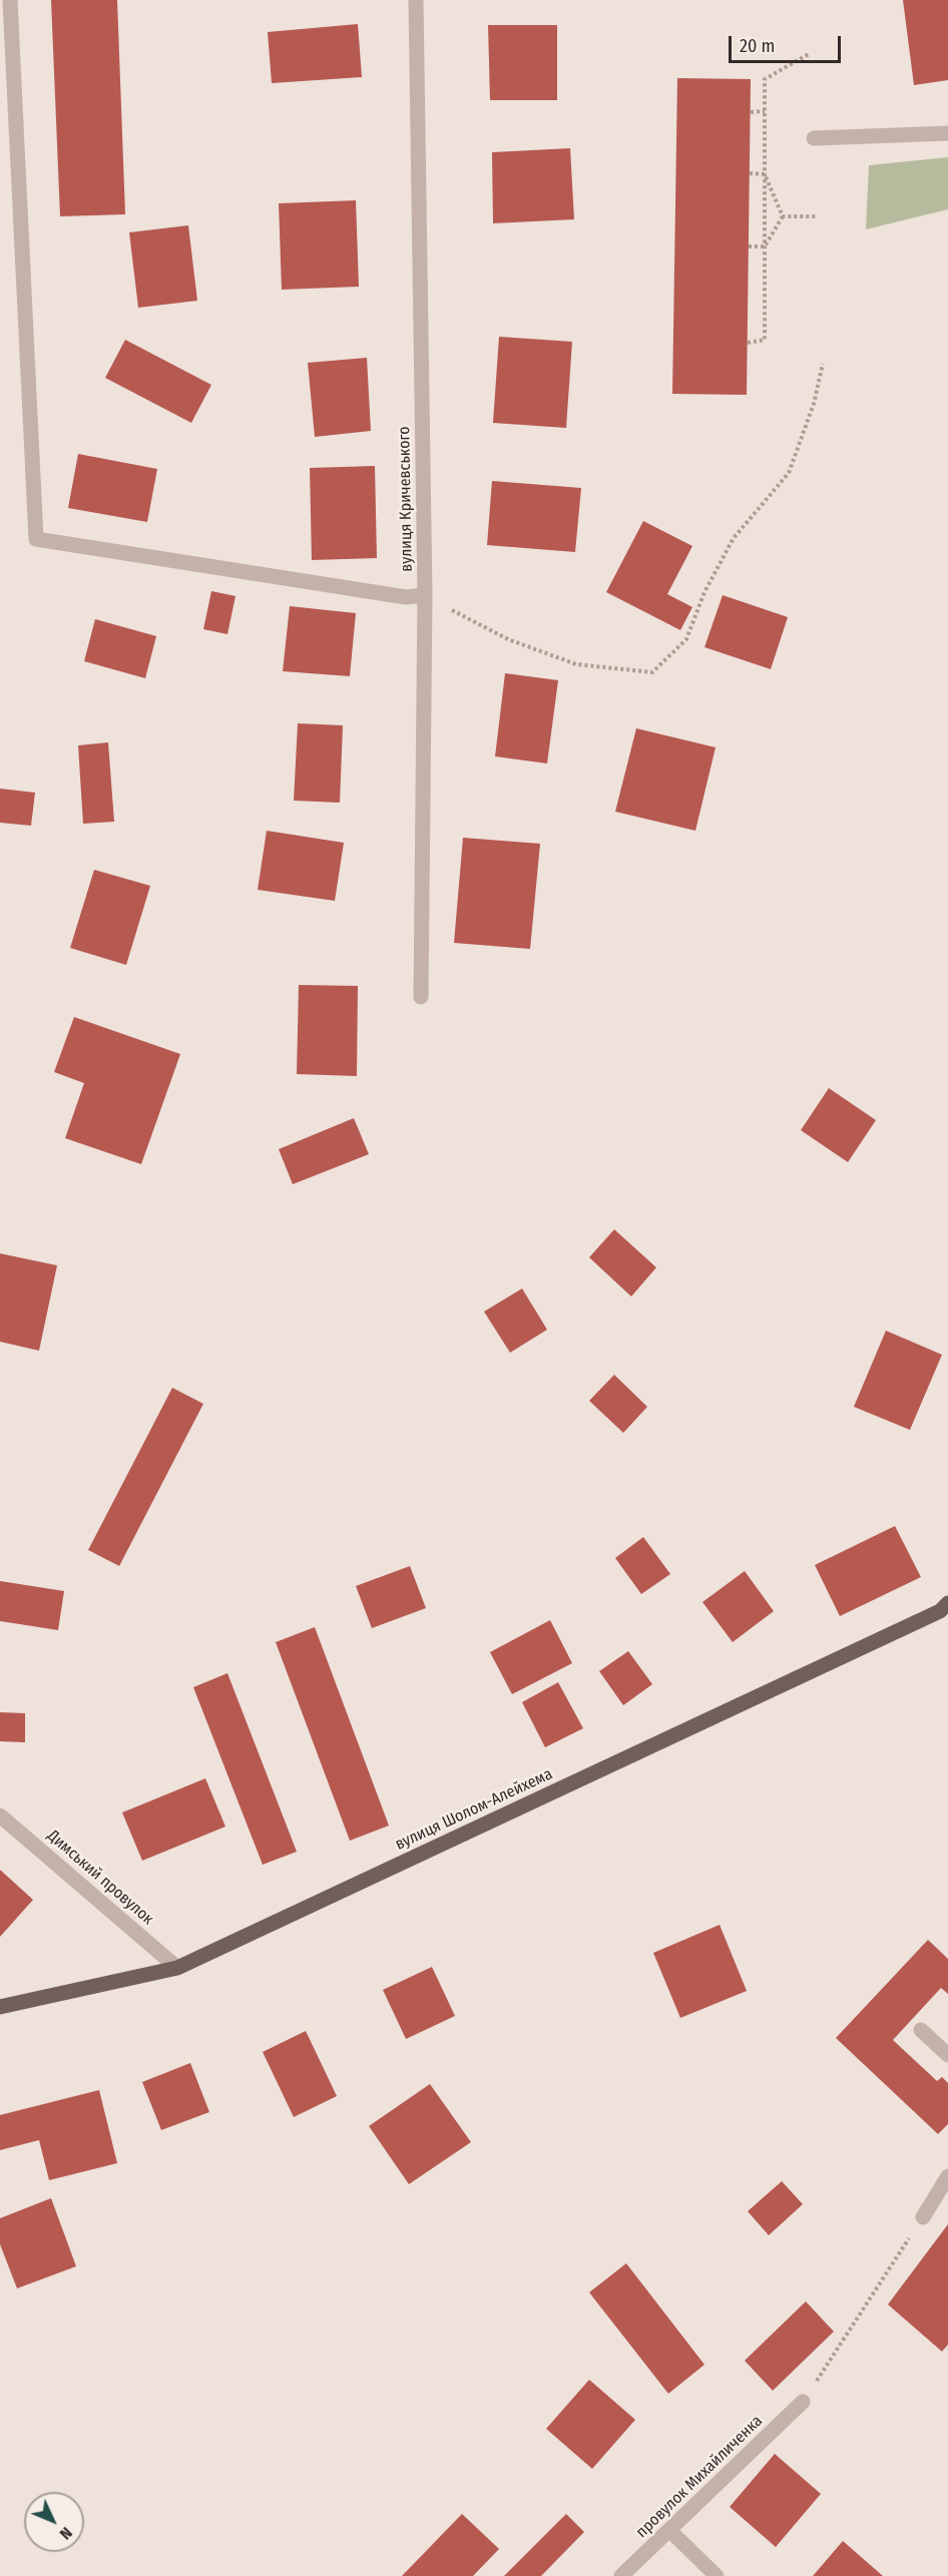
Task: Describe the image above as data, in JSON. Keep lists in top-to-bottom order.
{
  "streets": {
    "main road": ["вулиця Шолом-Алейхема"],
    "street": ["вулиця Кричевського", "Димський провулок", "провулок Михайличенка"]
  },
  "crossings": [
    ["вулиця Шолом-Алейхема", "Димський провулок"]
  ],
  "scale_bar": "20 m",
  "north": "bottom right"
}
